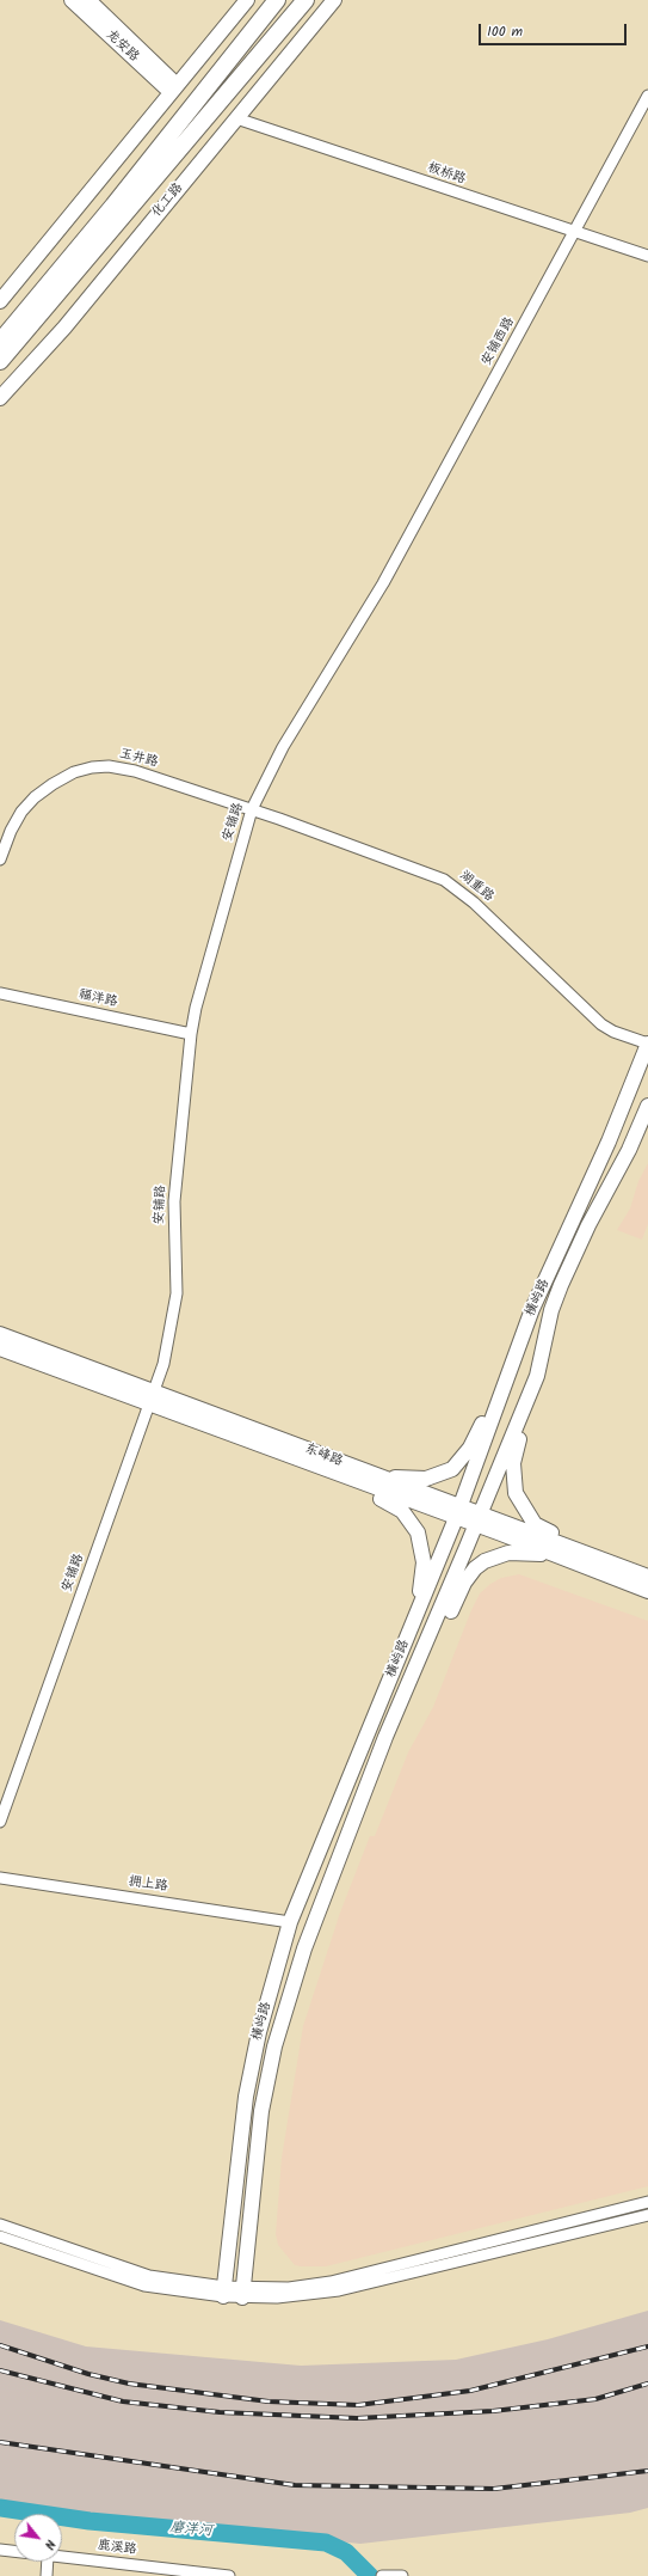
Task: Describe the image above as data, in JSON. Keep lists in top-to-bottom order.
{
  "streets": {
    "highway": ["化工路"],
    "main road": ["龙安路", "横屿路", "东峰路"],
    "street": [
      "板桥路",
      "安铺西路",
      "玉井路",
      "安铺路",
      "湖重路",
      "福洋路",
      "拥上路",
      "鹿溪路"
    ]
  },
  "crossings": [
    ["板桥路", "化工路"],
    ["板桥路", "安铺西路"],
    ["安铺西路", "安铺路"],
    ["玉井路", "安铺路"],
    ["玉井路", "湖重路"],
    ["安铺路", "湖重路"],
    ["安铺路", "福洋路"],
    ["安铺路", "东峰路"],
    ["湖重路", "横屿路"],
    ["横屿路", "东峰路"],
    ["横屿路", "拥上路"]
  ],
  "water": ["磨洋河"],
  "scale_bar": "100 m",
  "north": "bottom right"
}
